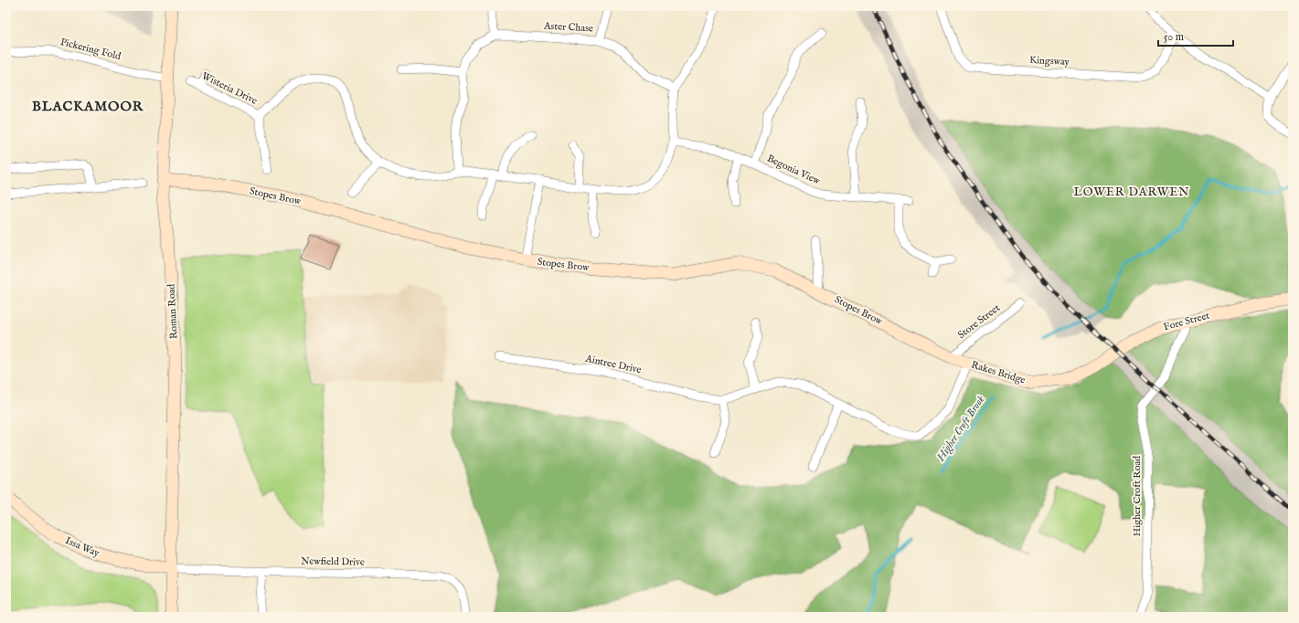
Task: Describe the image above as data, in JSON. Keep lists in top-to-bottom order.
{
  "streets": {
    "main road": [
      "Stopes Brow",
      "Roman Road",
      "Fore Street",
      "Rakes Bridge",
      "Issa Way"
    ],
    "street": [
      "Aster Chase",
      "Pickering Fold",
      "Kingsway",
      "Wisteria Drive",
      "Begonia View",
      "Store Street",
      "Aintree Drive",
      "Higher Croft Road",
      "Newfield Drive"
    ]
  },
  "crossings": [
    ["Pickering Fold", "Roman Road"],
    ["Stopes Brow", "Roman Road"],
    ["Stopes Brow", "Store Street"],
    ["Stopes Brow", "Rakes Bridge"],
    ["Roman Road", "Issa Way"],
    ["Roman Road", "Newfield Drive"],
    ["Store Street", "Rakes Bridge"],
    ["Fore Street", "Rakes Bridge"],
    ["Fore Street", "Higher Croft Road"],
    ["Aintree Drive", "Rakes Bridge"],
    ["Issa Way", "Newfield Drive"]
  ],
  "districts": ["BLACKAMOOR", "LOWER DARWEN"],
  "water": ["Higher Croft Brook"],
  "scale_bar": "50 m"
}
